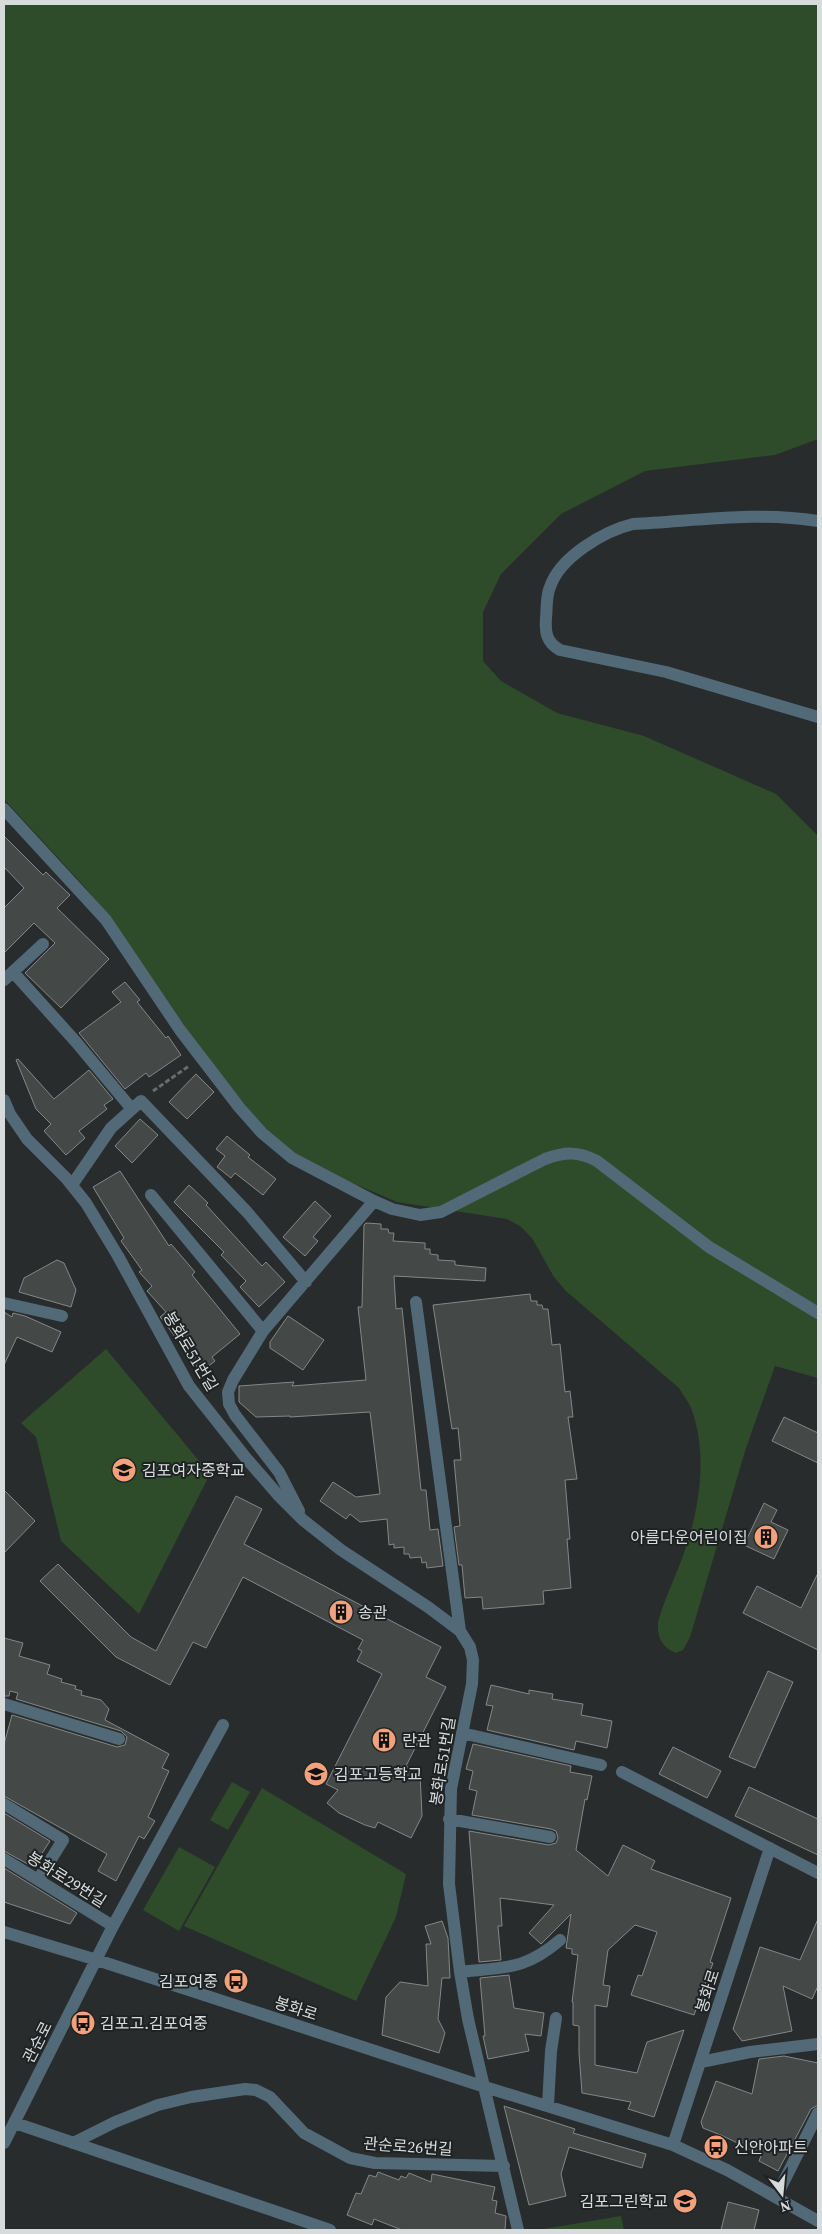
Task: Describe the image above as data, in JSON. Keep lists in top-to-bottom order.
{
  "streets": {
    "street": [
      "봉화로51번길",
      "봉화로29번길",
      "봉화로",
      "관순로",
      "관순로26번길"
    ]
  },
  "crossings": [
    ["봉화로51번길", "봉화로"],
    ["봉화로", "관순로"]
  ],
  "places": {
    "school or university": ["김포여자중학교", "김포고등학교", "김포그린학교"],
    "building": ["아름다운어린이집", "송관", "란관"],
    "bus stop": ["김포여중", "김포고.김포여중", "신안아파트"]
  },
  "north": "bottom"
}
